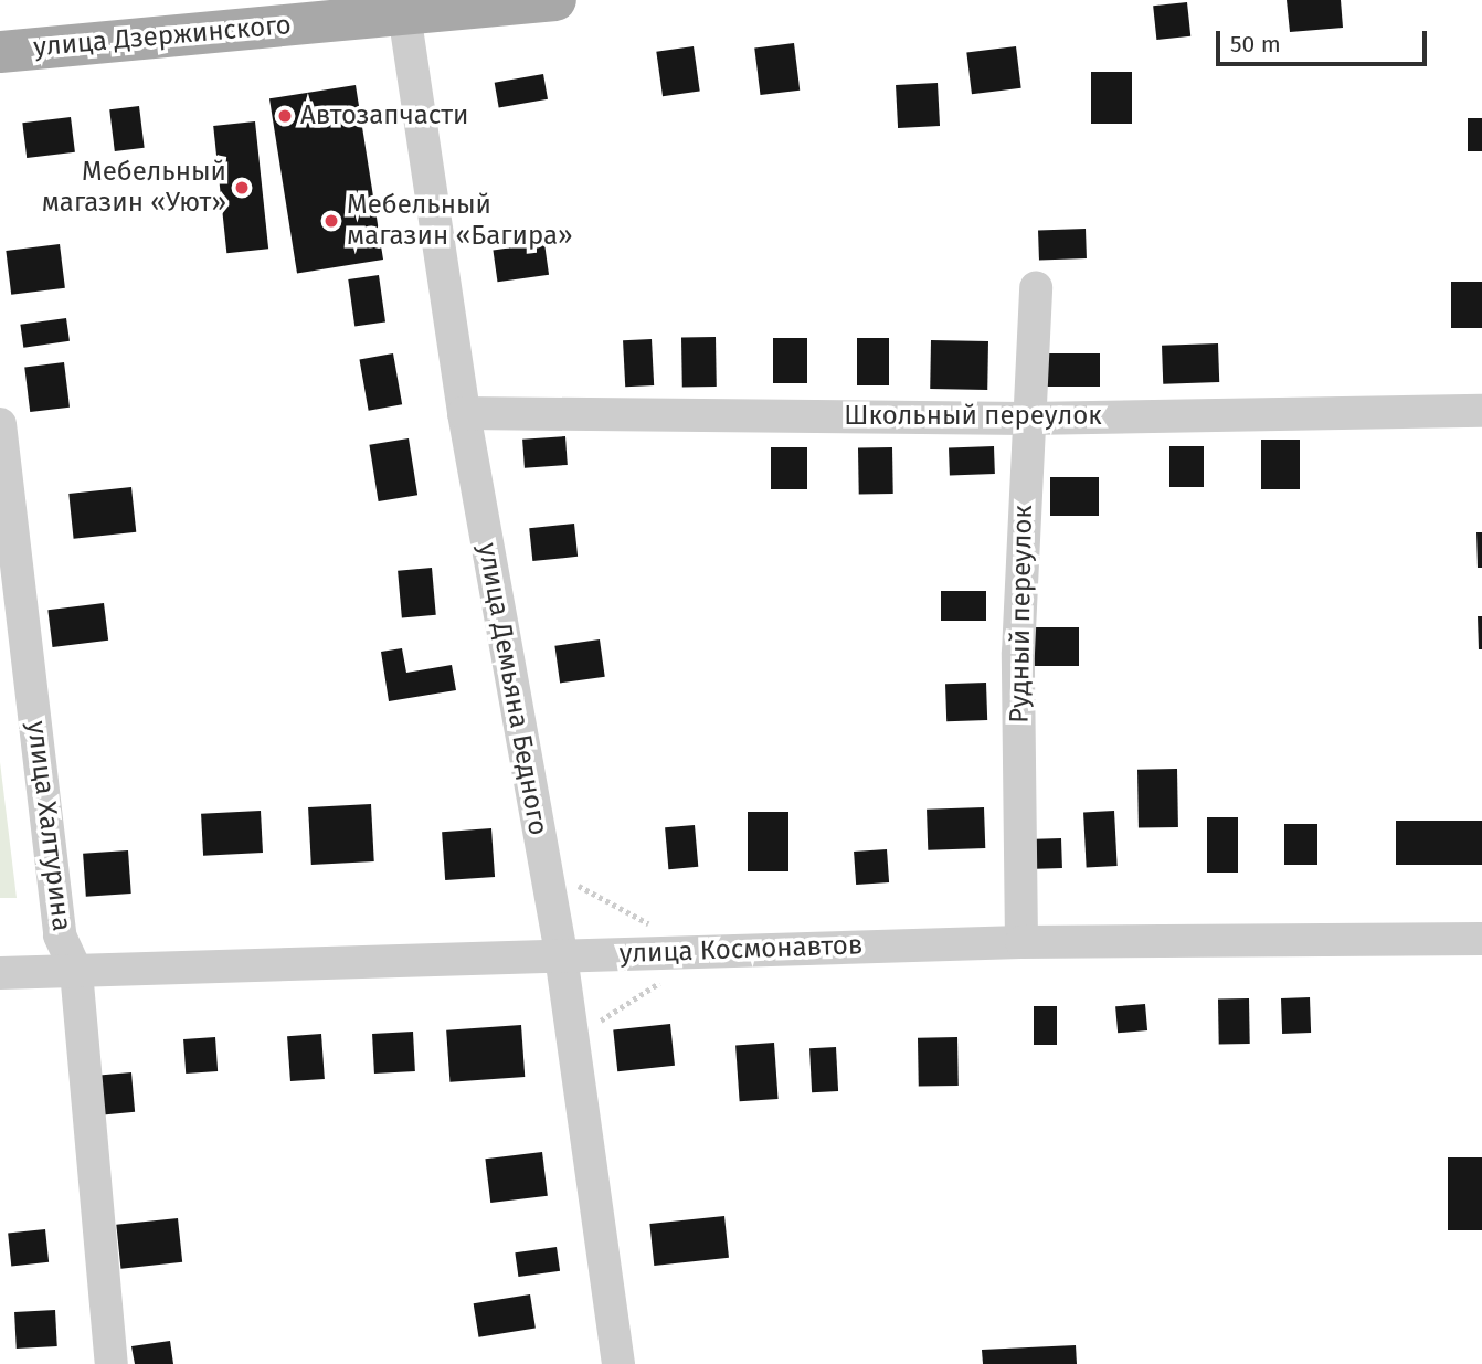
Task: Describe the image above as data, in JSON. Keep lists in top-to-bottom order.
{
  "streets": {
    "main road": ["улица Дзержинского"],
    "street": [
      "Школьный переулок",
      "Рудный переулок",
      "улица Демьяна Бедного",
      "улица Халтурина",
      "улица Космонавтов"
    ]
  },
  "crossings": [
    ["улица Дзержинского", "улица Демьяна Бедного"],
    ["Школьный переулок", "Рудный переулок"],
    ["Школьный переулок", "улица Демьяна Бедного"],
    ["Рудный переулок", "улица Космонавтов"],
    ["улица Демьяна Бедного", "улица Космонавтов"],
    ["улица Халтурина", "улица Космонавтов"]
  ],
  "places": ["Автозапчасти", "Мебельный магазин «Уют»", "Мебельный магазин «Багира»"],
  "scale_bar": "50 m"
}
